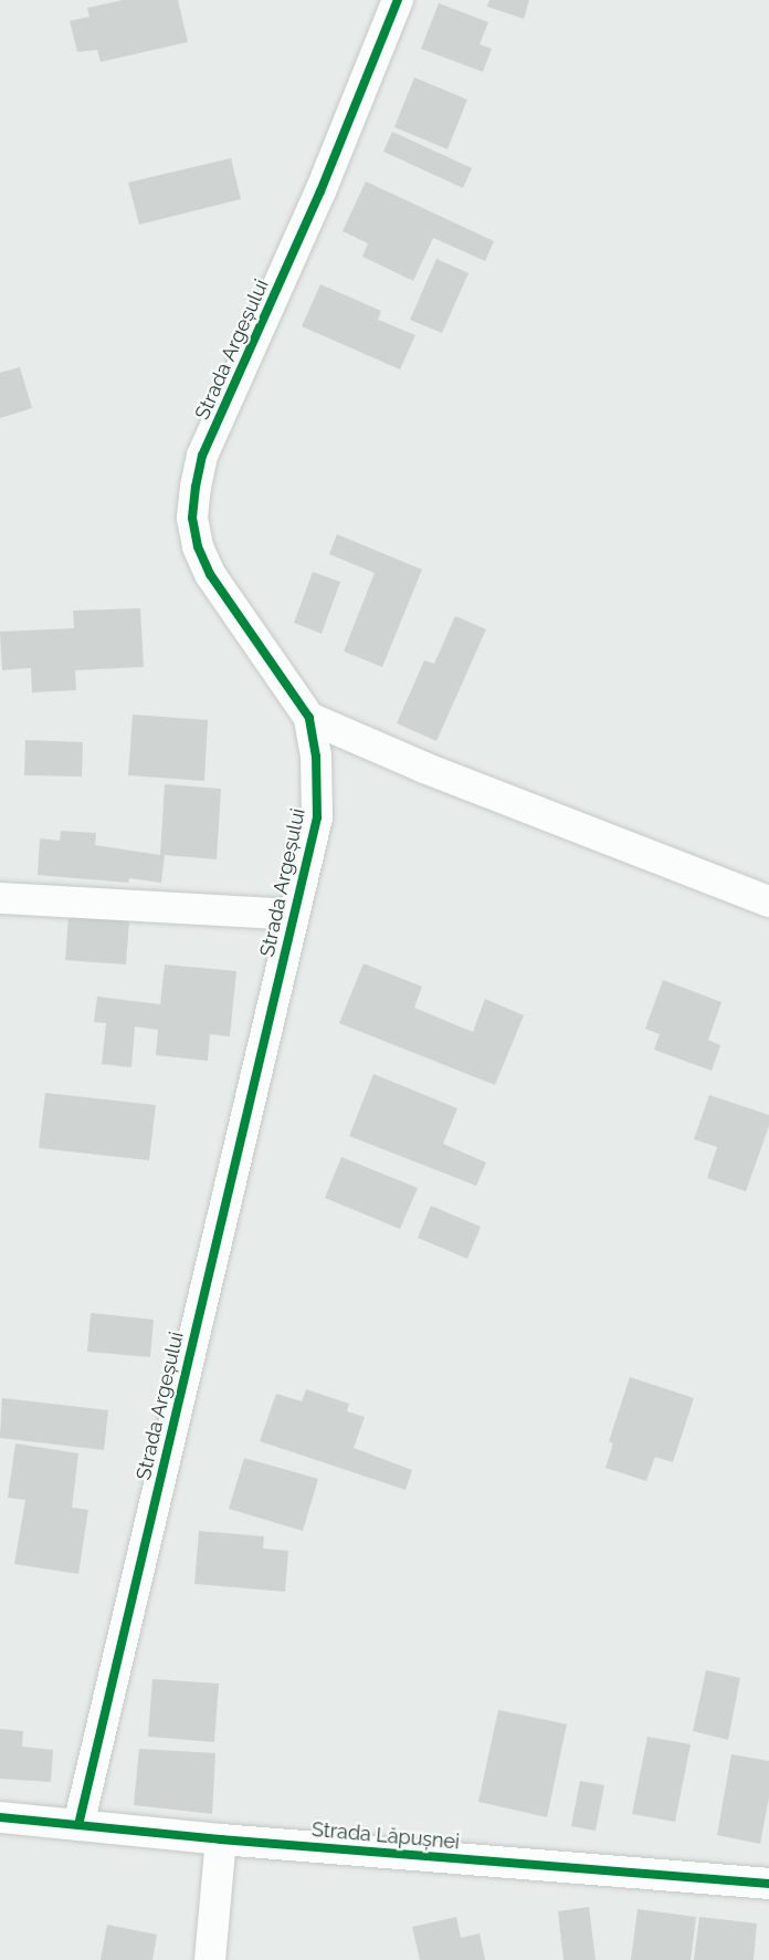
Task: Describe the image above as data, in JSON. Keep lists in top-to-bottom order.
{
  "streets": {
    "street": ["Strada Argeșului", "Strada Lăpușnei"]
  },
  "crossings": [
    ["Strada Argeșului", "Strada Lăpușnei"]
  ]
}
